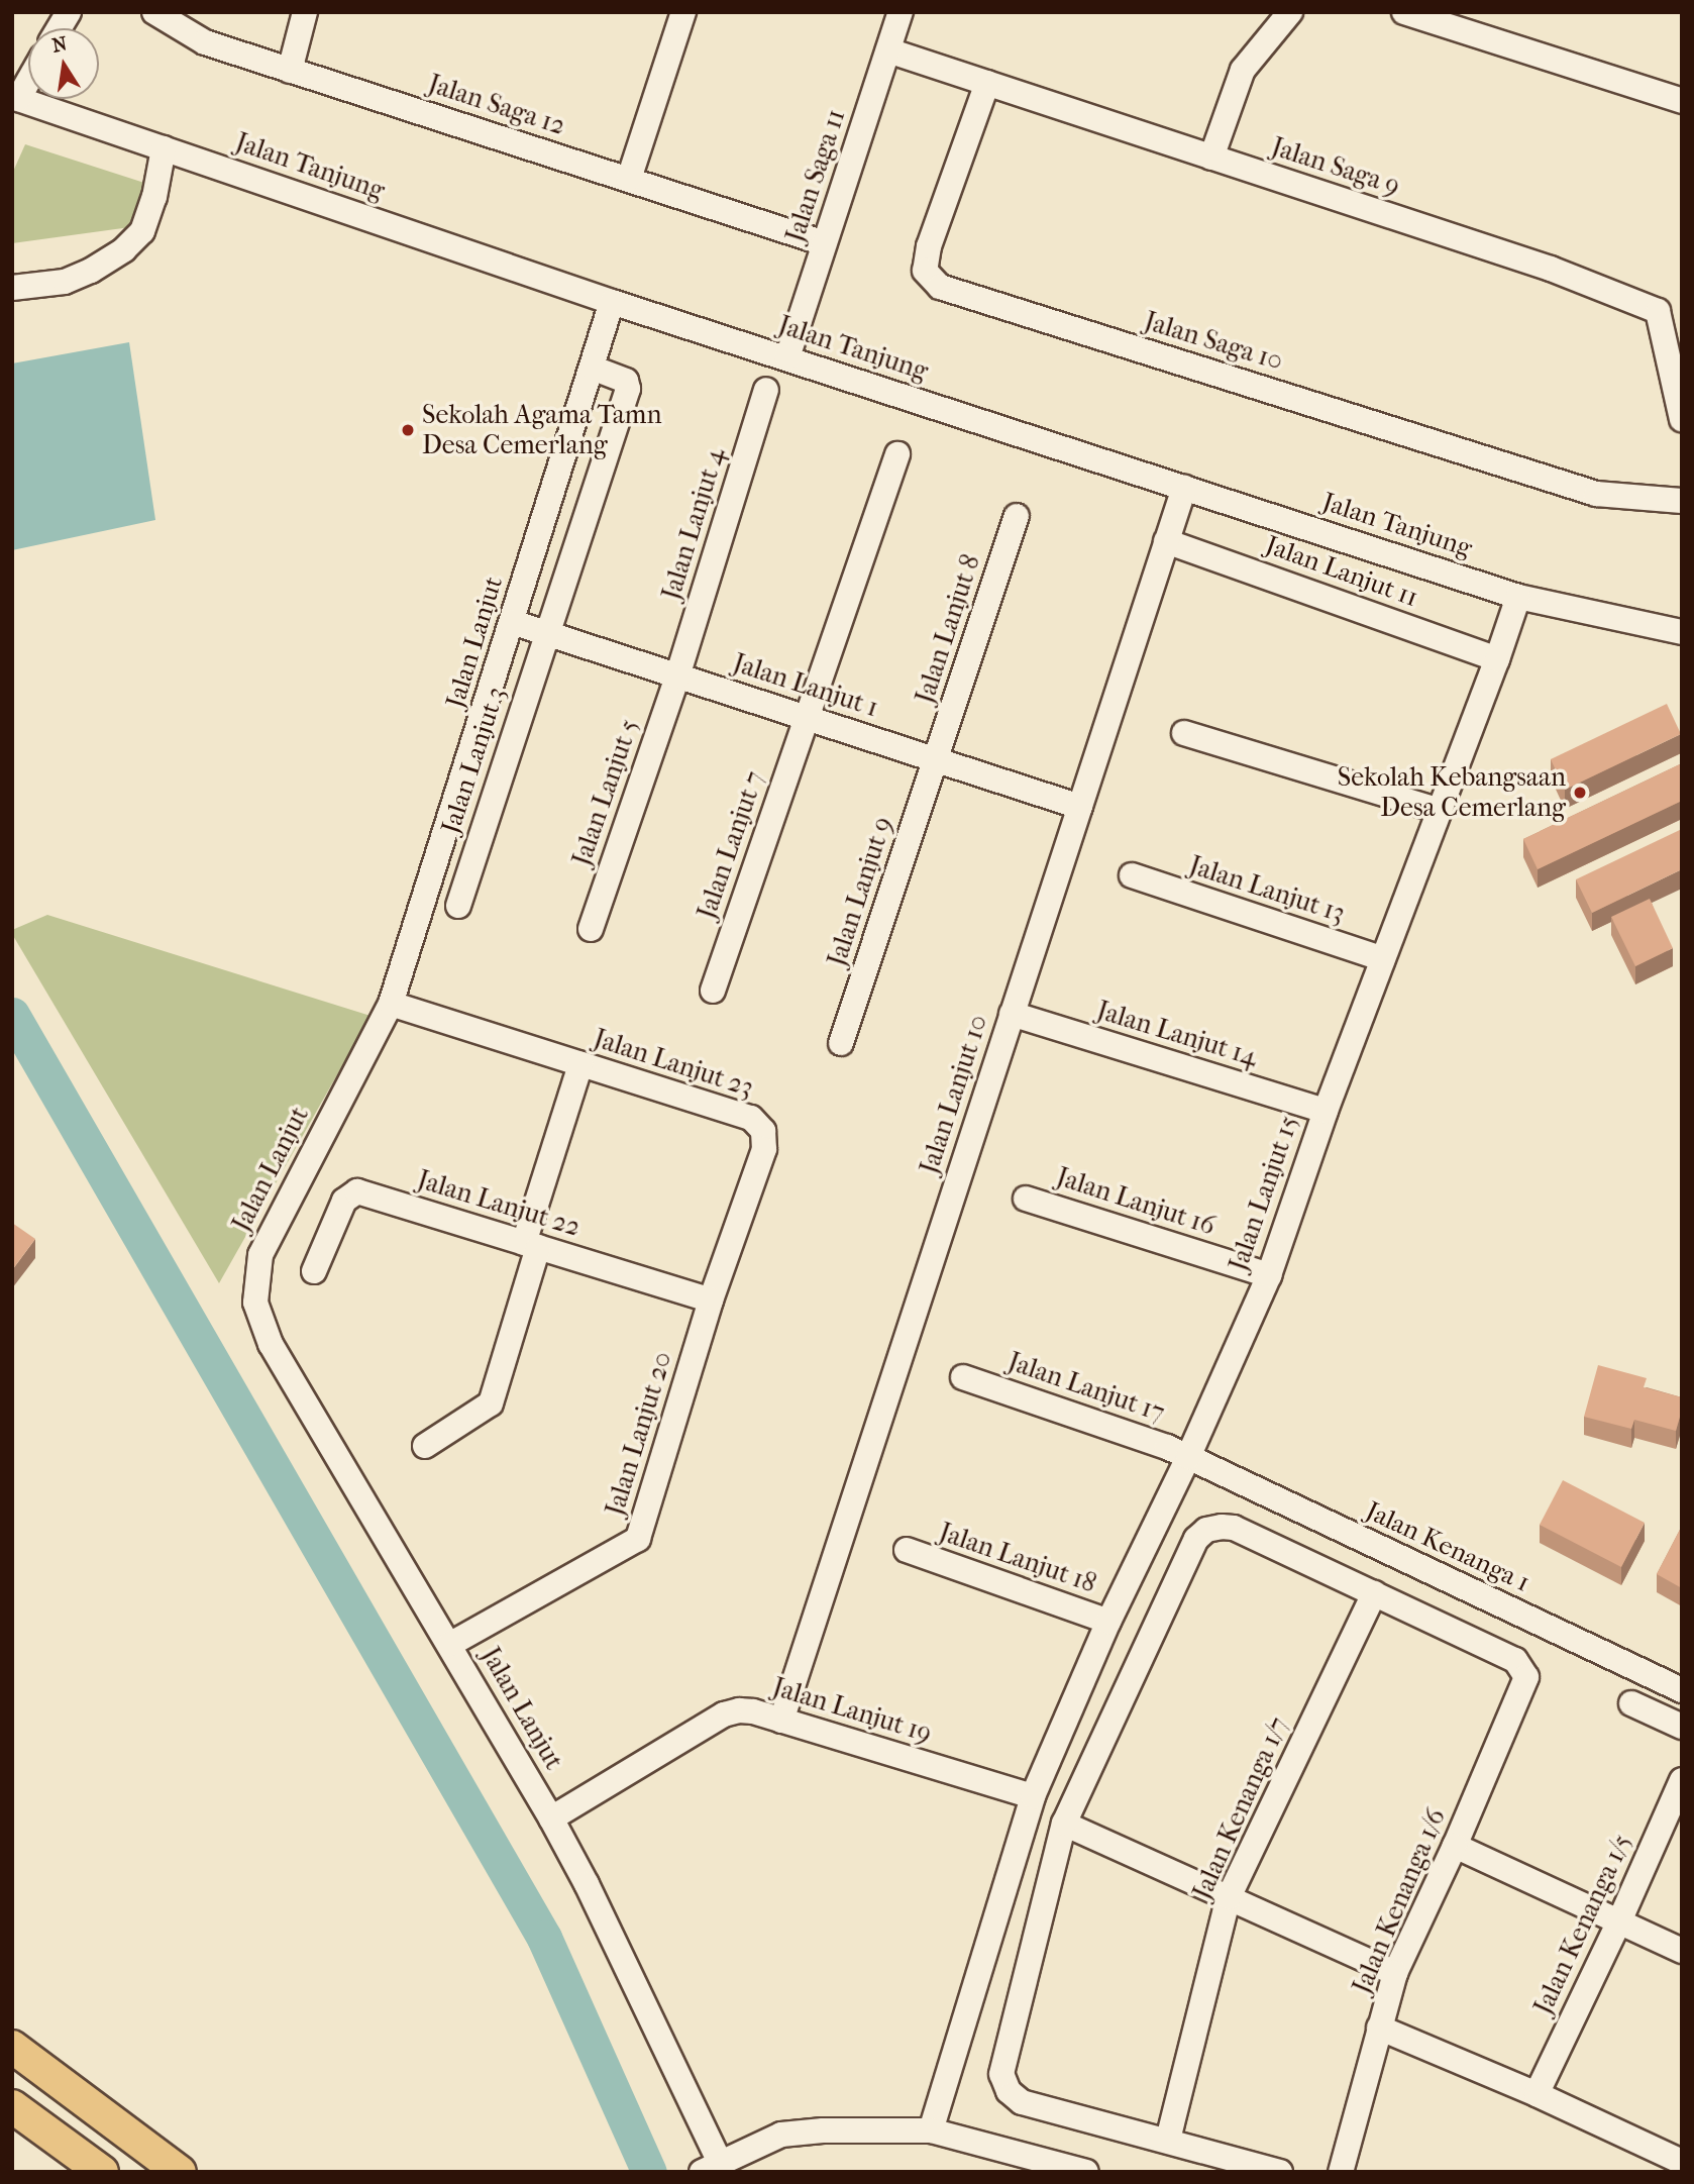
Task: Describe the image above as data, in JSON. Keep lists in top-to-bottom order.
{
  "streets": {
    "street": [
      "Jalan Saga 12",
      "Jalan Tanjung",
      "Jalan Saga 9",
      "Jalan Saga 11",
      "Jalan Saga 10",
      "Jalan Lanjut 4",
      "Jalan Lanjut 11",
      "Jalan Lanjut 8",
      "Jalan Lanjut",
      "Jalan Lanjut 1",
      "Jalan Lanjut 3",
      "Jalan Lanjut 5",
      "Jalan Lanjut 7",
      "Jalan Lanjut 13",
      "Jalan Lanjut 9",
      "Jalan Lanjut 14",
      "Jalan Lanjut 23",
      "Jalan Lanjut 10",
      "Jalan Lanjut 15",
      "Jalan Lanjut 16",
      "Jalan Lanjut 22",
      "Jalan Lanjut 17",
      "Jalan Lanjut 20",
      "Jalan Kenanga 1",
      "Jalan Lanjut 18",
      "Jalan Lanjut 19",
      "Jalan Kenanga 1/7",
      "Jalan Kenanga 1/6",
      "Jalan Kenanga 1/5"
    ]
  },
  "crossings": [
    ["Jalan Saga 12", "Jalan Saga 11"],
    ["Jalan Tanjung", "Jalan Saga 11"],
    ["Jalan Tanjung", "Jalan Lanjut"],
    ["Jalan Tanjung", "Jalan Lanjut 10"],
    ["Jalan Tanjung", "Jalan Lanjut 15"],
    ["Jalan Saga 9", "Jalan Saga 11"],
    ["Jalan Saga 9", "Jalan Saga 10"],
    ["Jalan Lanjut 4", "Jalan Lanjut 1"],
    ["Jalan Lanjut 4", "Jalan Lanjut 5"],
    ["Jalan Lanjut 11", "Jalan Lanjut 10"],
    ["Jalan Lanjut 11", "Jalan Lanjut 15"],
    ["Jalan Lanjut 8", "Jalan Lanjut 1"],
    ["Jalan Lanjut 8", "Jalan Lanjut 9"],
    ["Jalan Lanjut", "Jalan Lanjut 1"],
    ["Jalan Lanjut", "Jalan Lanjut 3"],
    ["Jalan Lanjut", "Jalan Lanjut 23"],
    ["Jalan Lanjut", "Jalan Lanjut 20"],
    ["Jalan Lanjut", "Jalan Lanjut 19"],
    ["Jalan Lanjut 1", "Jalan Lanjut 3"],
    ["Jalan Lanjut 1", "Jalan Lanjut 5"],
    ["Jalan Lanjut 1", "Jalan Lanjut 7"],
    ["Jalan Lanjut 1", "Jalan Lanjut 9"],
    ["Jalan Lanjut 1", "Jalan Lanjut 10"],
    ["Jalan Lanjut 13", "Jalan Lanjut 15"],
    ["Jalan Lanjut 14", "Jalan Lanjut 10"],
    ["Jalan Lanjut 14", "Jalan Lanjut 15"],
    ["Jalan Lanjut 23", "Jalan Lanjut 22"],
    ["Jalan Lanjut 23", "Jalan Lanjut 20"],
    ["Jalan Lanjut 10", "Jalan Lanjut 19"],
    ["Jalan Lanjut 15", "Jalan Lanjut 16"],
    ["Jalan Lanjut 15", "Jalan Lanjut 17"],
    ["Jalan Lanjut 15", "Jalan Kenanga 1"],
    ["Jalan Lanjut 15", "Jalan Lanjut 18"],
    ["Jalan Lanjut 15", "Jalan Lanjut 19"],
    ["Jalan Lanjut 22", "Jalan Lanjut 20"],
    ["Jalan Lanjut 17", "Jalan Kenanga 1"],
    ["Jalan Kenanga 1/7", "Jalan Kenanga 1/6"]
  ],
  "places": ["Sekolah Agama Tamn Desa Cemerlang", "Sekolah Kebangsaan Desa Cemerlang"],
  "north": "top"
}
